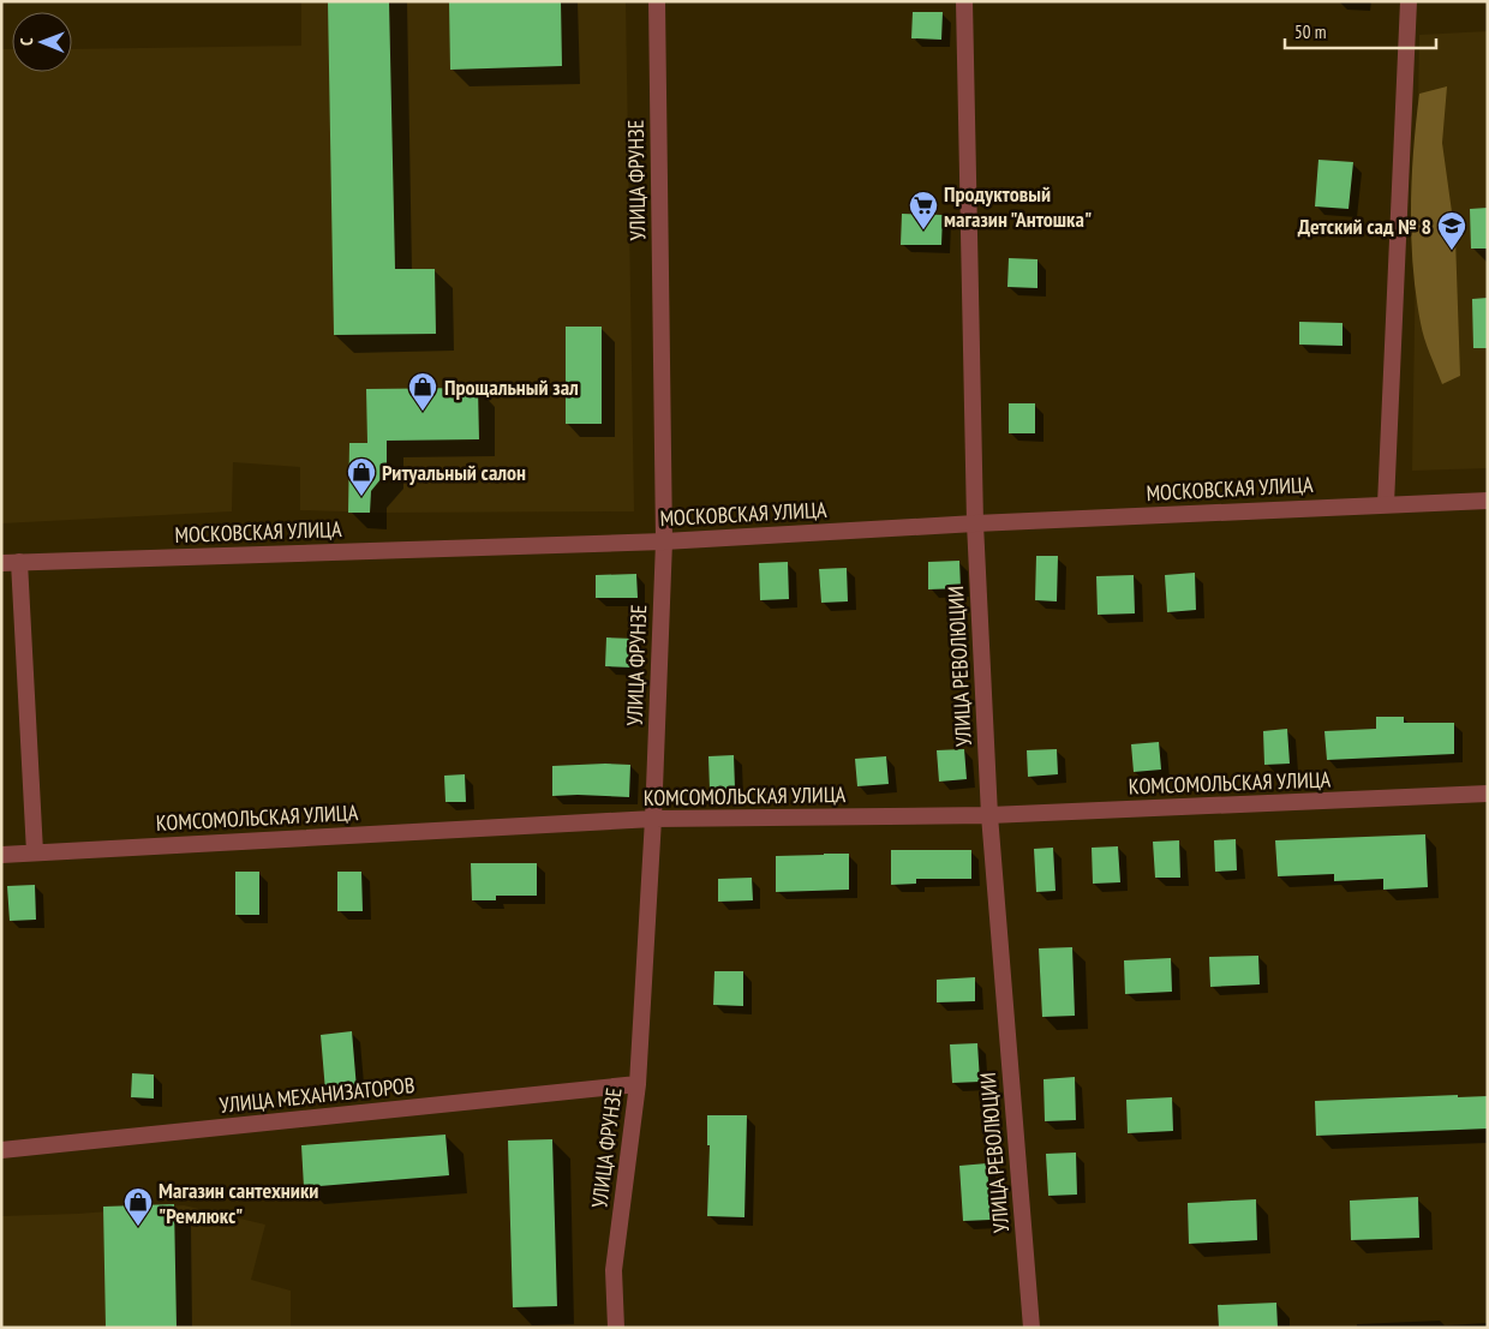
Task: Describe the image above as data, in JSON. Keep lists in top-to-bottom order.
{
  "streets": {
    "street": [
      "УЛИЦА ФРУНЗЕ",
      "МОСКОВСКАЯ УЛИЦА",
      "УЛИЦА РЕВОЛЮЦИИ",
      "КОМСОМОЛЬСКАЯ УЛИЦА",
      "УЛИЦА МЕХАНИЗАТОРОВ"
    ]
  },
  "crossings": [
    ["УЛИЦА ФРУНЗЕ", "МОСКОВСКАЯ УЛИЦА"],
    ["УЛИЦА ФРУНЗЕ", "КОМСОМОЛЬСКАЯ УЛИЦА"],
    ["УЛИЦА ФРУНЗЕ", "УЛИЦА МЕХАНИЗАТОРОВ"],
    ["МОСКОВСКАЯ УЛИЦА", "УЛИЦА РЕВОЛЮЦИИ"],
    ["УЛИЦА РЕВОЛЮЦИИ", "КОМСОМОЛЬСКАЯ УЛИЦА"]
  ],
  "places": {
    "supermarket": ["Продуктовый магазин \"Антошка\""],
    "school or university": ["Детский сад № 8"],
    "shop": ["Прощальный зал", "Ритуальный салон", "Магазин сантехники \"Ремлюкс\""]
  },
  "scale_bar": "50 m",
  "north": "left"
}
